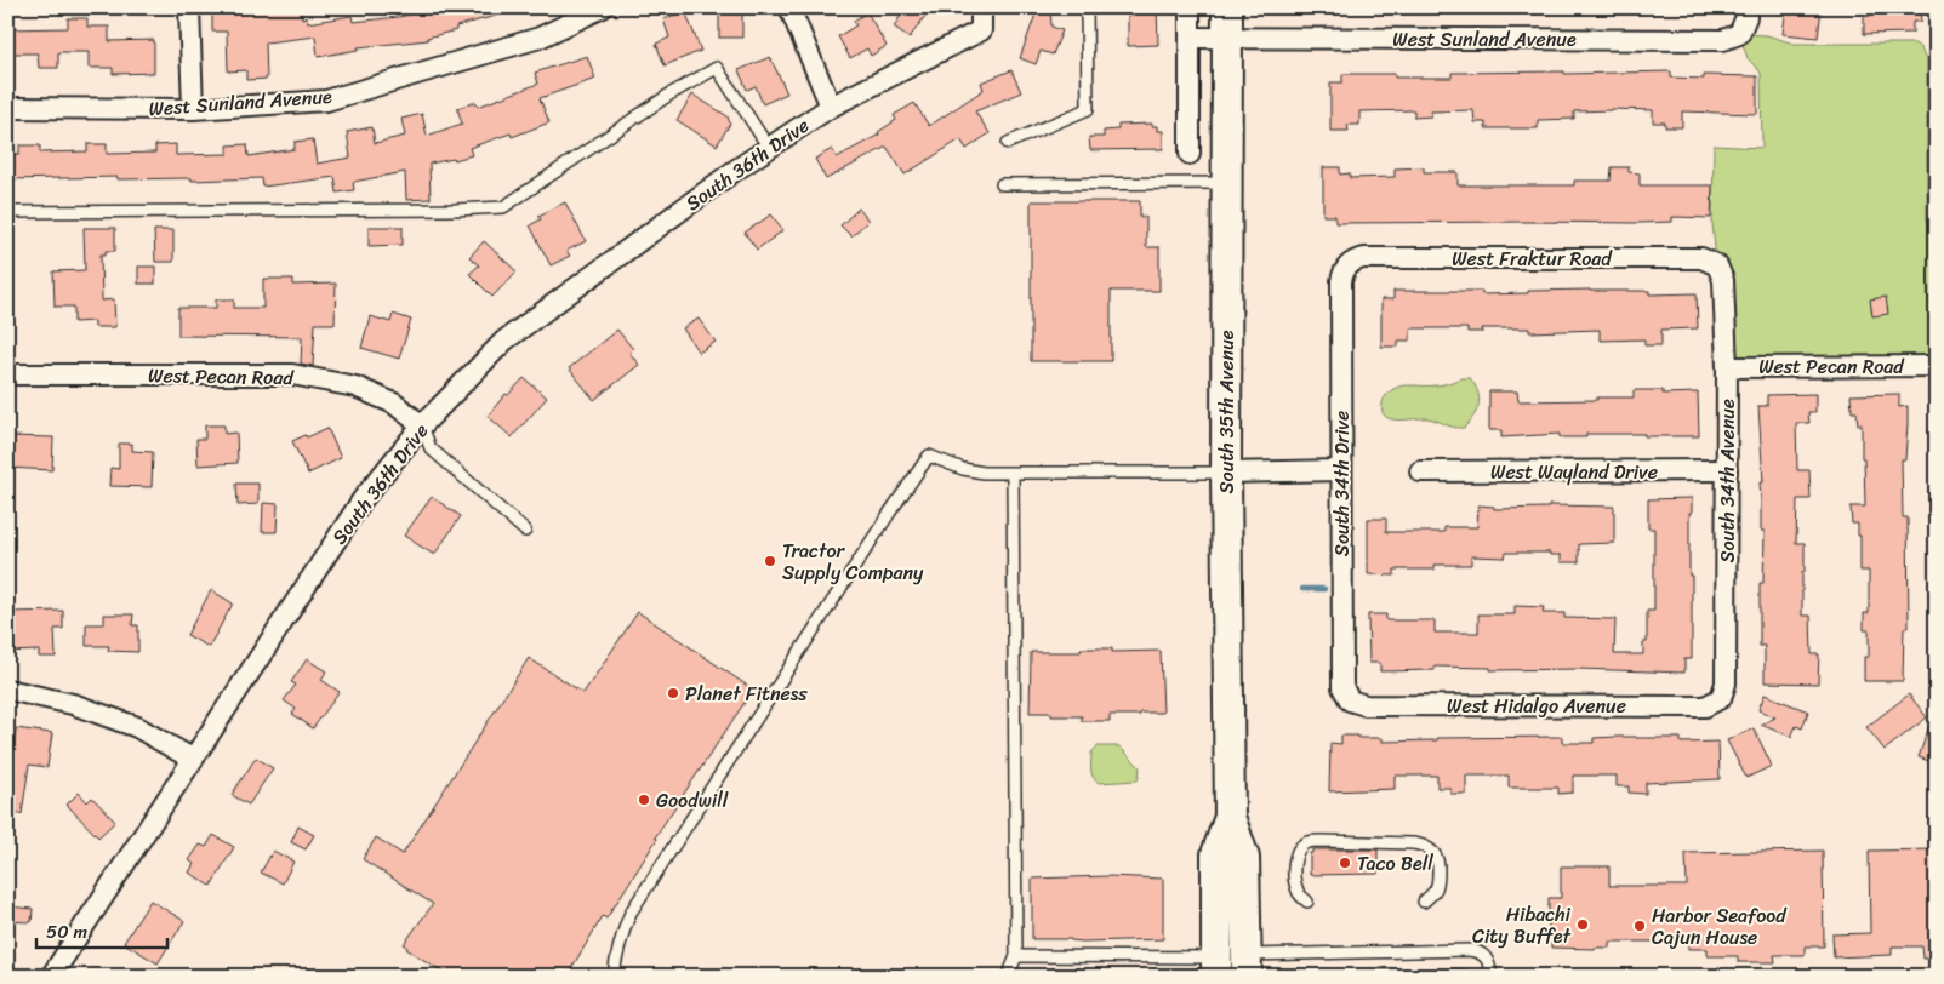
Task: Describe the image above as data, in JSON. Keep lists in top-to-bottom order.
{
  "streets": {
    "main road": ["South 35th Avenue"],
    "street": [
      "West Sunland Avenue",
      "South 36th Drive",
      "West Fraktur Road",
      "West Pecan Road",
      "West Wayland Drive",
      "South 34th Avenue",
      "South 34th Drive",
      "West Hidalgo Avenue"
    ]
  },
  "crossings": [
    ["West Sunland Avenue", "South 35th Avenue"],
    ["South 36th Drive", "West Pecan Road"],
    ["West Fraktur Road", "South 34th Avenue"],
    ["West Fraktur Road", "South 34th Drive"],
    ["West Pecan Road", "South 34th Avenue"],
    ["West Wayland Drive", "South 34th Avenue"],
    ["South 34th Avenue", "West Hidalgo Avenue"],
    ["South 34th Drive", "West Hidalgo Avenue"]
  ],
  "places": [
    "Tractor Supply Company",
    "Planet Fitness",
    "Goodwill",
    "Taco Bell",
    "Hibachi City Buffet",
    "Harbor Seafood Cajun House"
  ],
  "scale_bar": "50 m"
}
